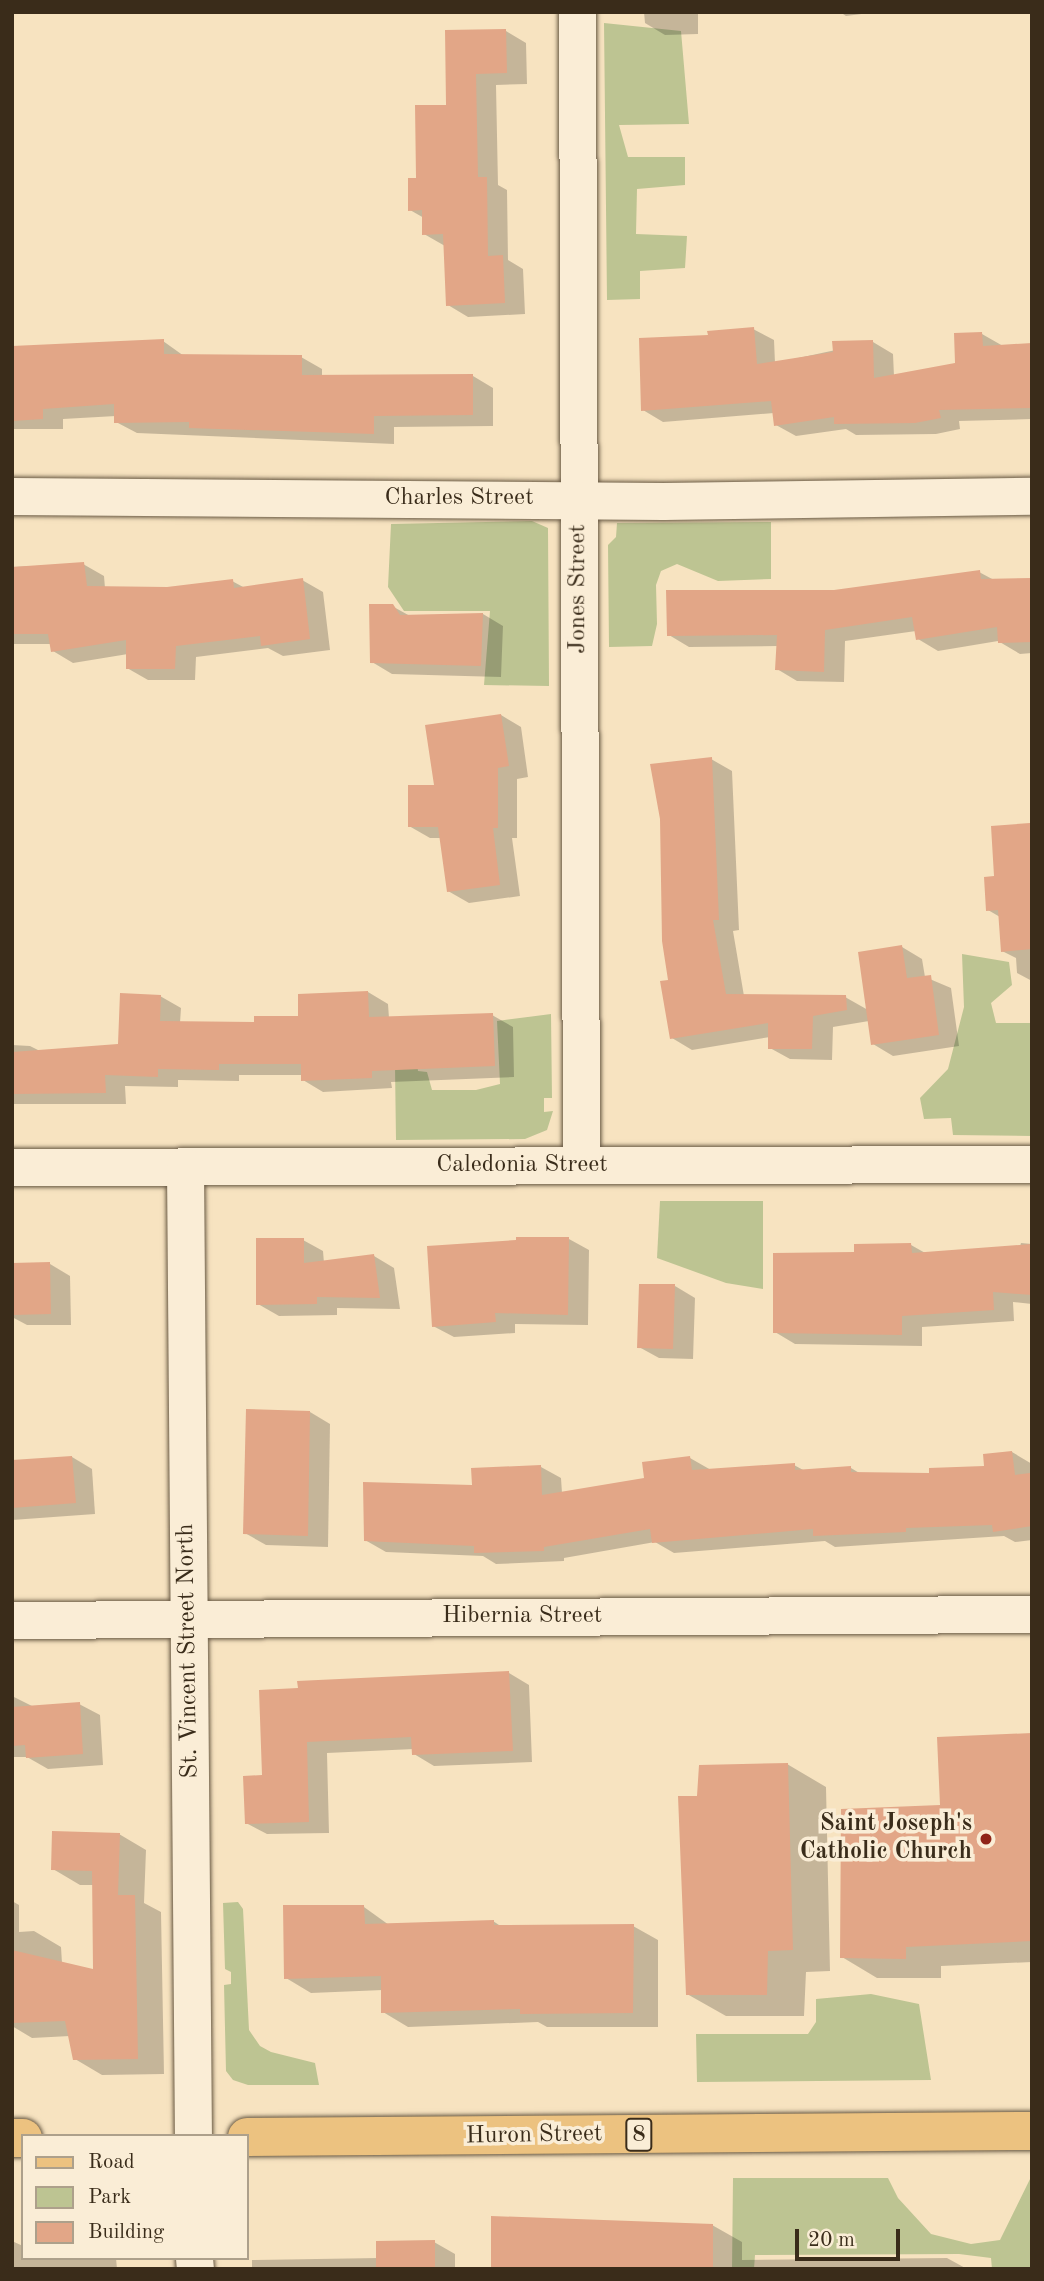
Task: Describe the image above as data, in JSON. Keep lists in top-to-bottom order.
{
  "streets": {
    "main road": ["8", "Huron Street"],
    "street": [
      "Charles Street",
      "Jones Street",
      "Caledonia Street",
      "Hibernia Street",
      "St. Vincent Street North"
    ]
  },
  "crossings": [
    ["Charles Street", "Jones Street"],
    ["Jones Street", "Caledonia Street"],
    ["Caledonia Street", "St. Vincent Street North"],
    ["Hibernia Street", "St. Vincent Street North"]
  ],
  "places": ["Saint Joseph's Catholic Church"],
  "legend": ["Road", "Park", "Building"],
  "scale_bar": "20 m"
}
